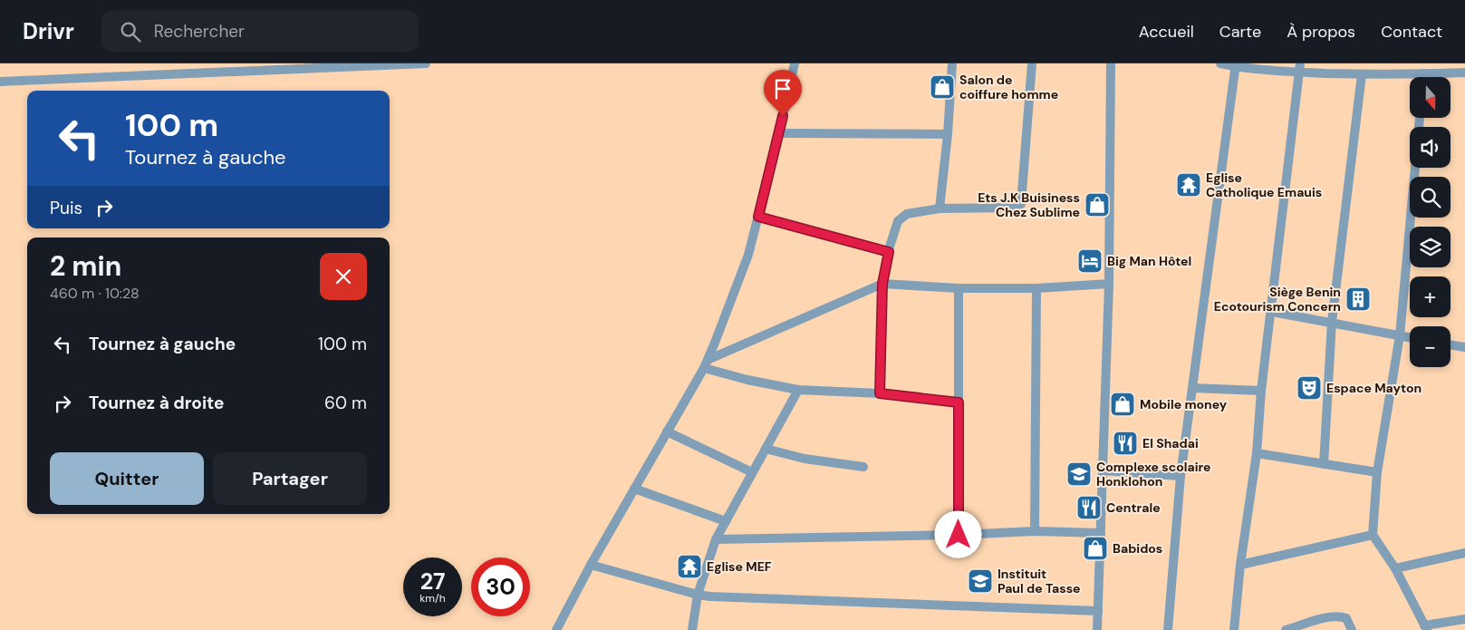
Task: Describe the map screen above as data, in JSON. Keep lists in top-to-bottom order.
{
  "places": {
    "shop": [
      "Salon de coiffure homme",
      "Ets J.K Buisiness Chez Sublime",
      "Mobile money",
      "Babidos"
    ],
    "temple": ["Eglise Catholique Emauis", "Eglise MEF"],
    "hotel": ["Big Man Hôtel"],
    "building": ["Siège Benin Ecotourism Concern"],
    "theatre": ["Espace Mayton"],
    "restaurant": ["El Shadai", "Centrale"],
    "school or university": ["Complexe scolaire Honklohon", "Instituit Paul de Tasse"]
  },
  "north": "bottom",
  "page": {
    "header": "Drivr",
    "search": "Rechercher",
    "nav": [
      "Accueil",
      "Carte",
      "À propos",
      "Contact"
    ],
    "map_buttons": ["+", "−"],
    "turn": ["100 m", "Tournez à gauche"],
    "then": "Puis",
    "heading": ["2 min", "460 m · 10:28"],
    "list": [
      {
        "name": "Tournez à gauche",
        "value": "100 m"
      },
      {
        "name": "Tournez à droite",
        "value": "60 m"
      }
    ],
    "buttons": ["Quitter", "Partager"],
    "speed": "27 km/h",
    "limit": "30"
  }
}
